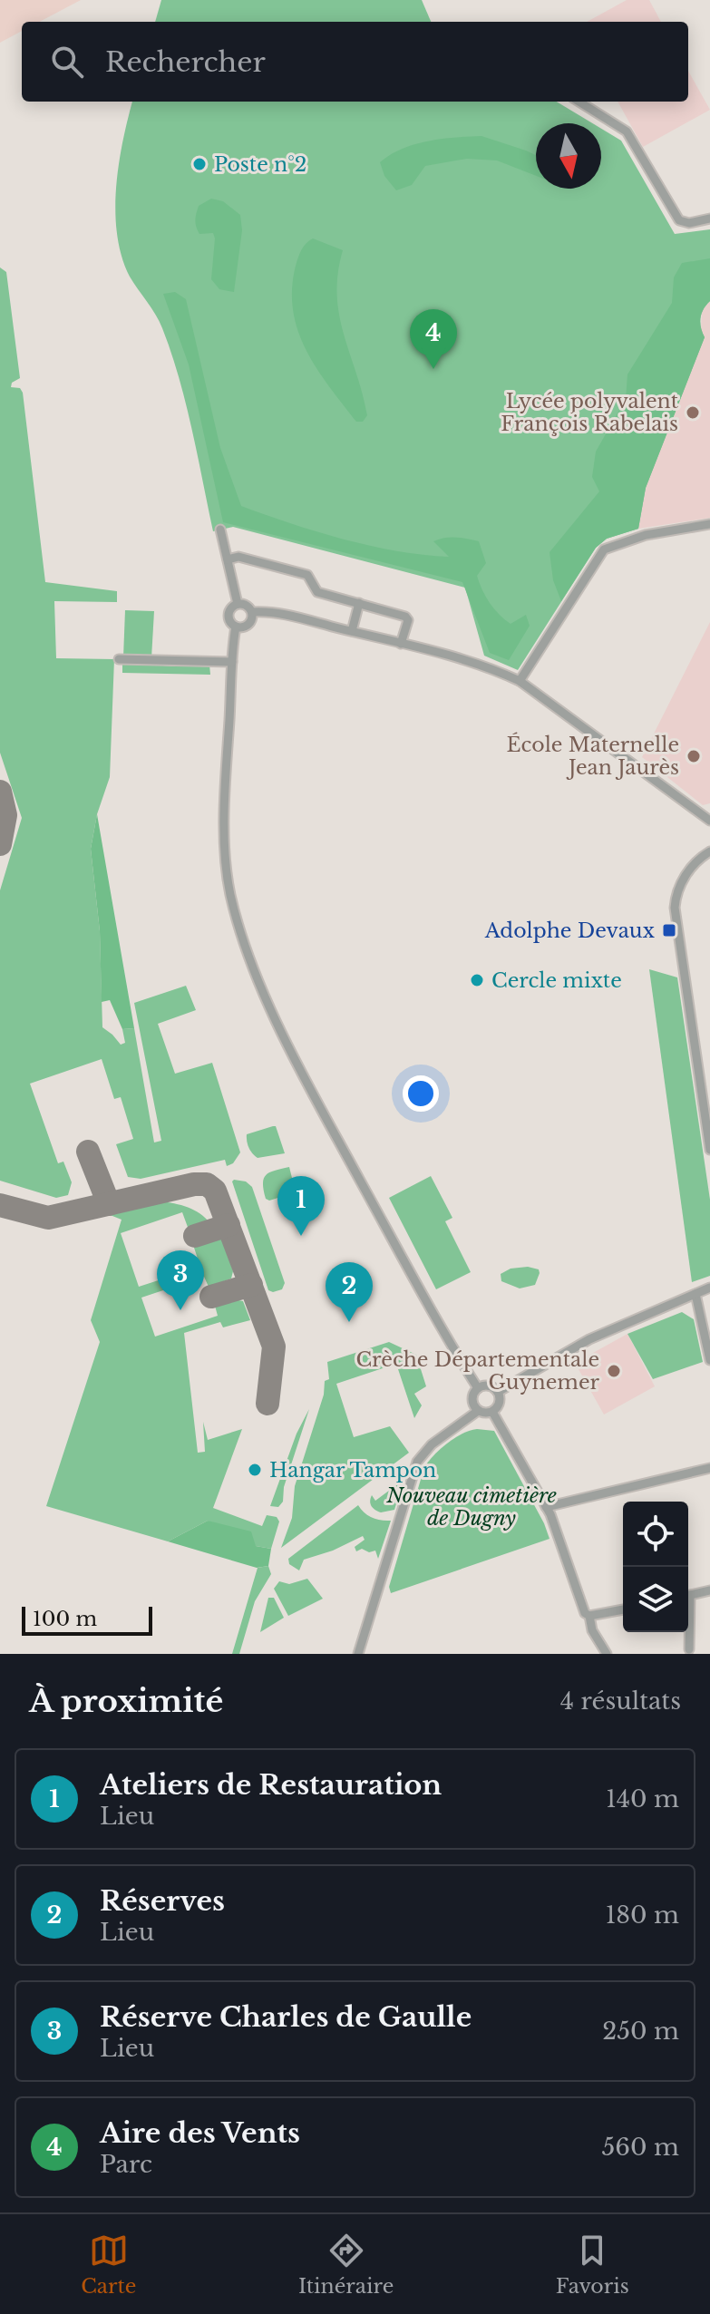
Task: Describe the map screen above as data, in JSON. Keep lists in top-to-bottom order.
{
  "parks": ["Nouveau cimetière de Dugny"],
  "places": {
    "other": [
      "Poste n°2",
      "Lycée polyvalent François Rabelais",
      "École Maternelle Jean Jaurès",
      "Cercle mixte",
      "Crèche Départementale Guynemer",
      "Hangar Tampon"
    ],
    "transit": ["Adolphe Devaux"]
  },
  "scale_bar": "100 m",
  "north": "bottom",
  "page": {
    "search": "Rechercher",
    "pins": [
      "4",
      "1",
      "3",
      "2"
    ],
    "scale": "100 m",
    "heading": ["À proximité", "4 résultats"],
    "list": [
      {
        "mark": "1",
        "name": "Ateliers de Restauration",
        "note": "Lieu",
        "value": "140 m"
      },
      {
        "mark": "2",
        "name": "Réserves",
        "note": "Lieu",
        "value": "180 m"
      },
      {
        "mark": "3",
        "name": "Réserve Charles de Gaulle",
        "note": "Lieu",
        "value": "250 m"
      },
      {
        "mark": "4",
        "name": "Aire des Vents",
        "note": "Parc",
        "value": "560 m"
      }
    ],
    "nav": ["Carte", "Itinéraire", "Favoris"]
  }
}
